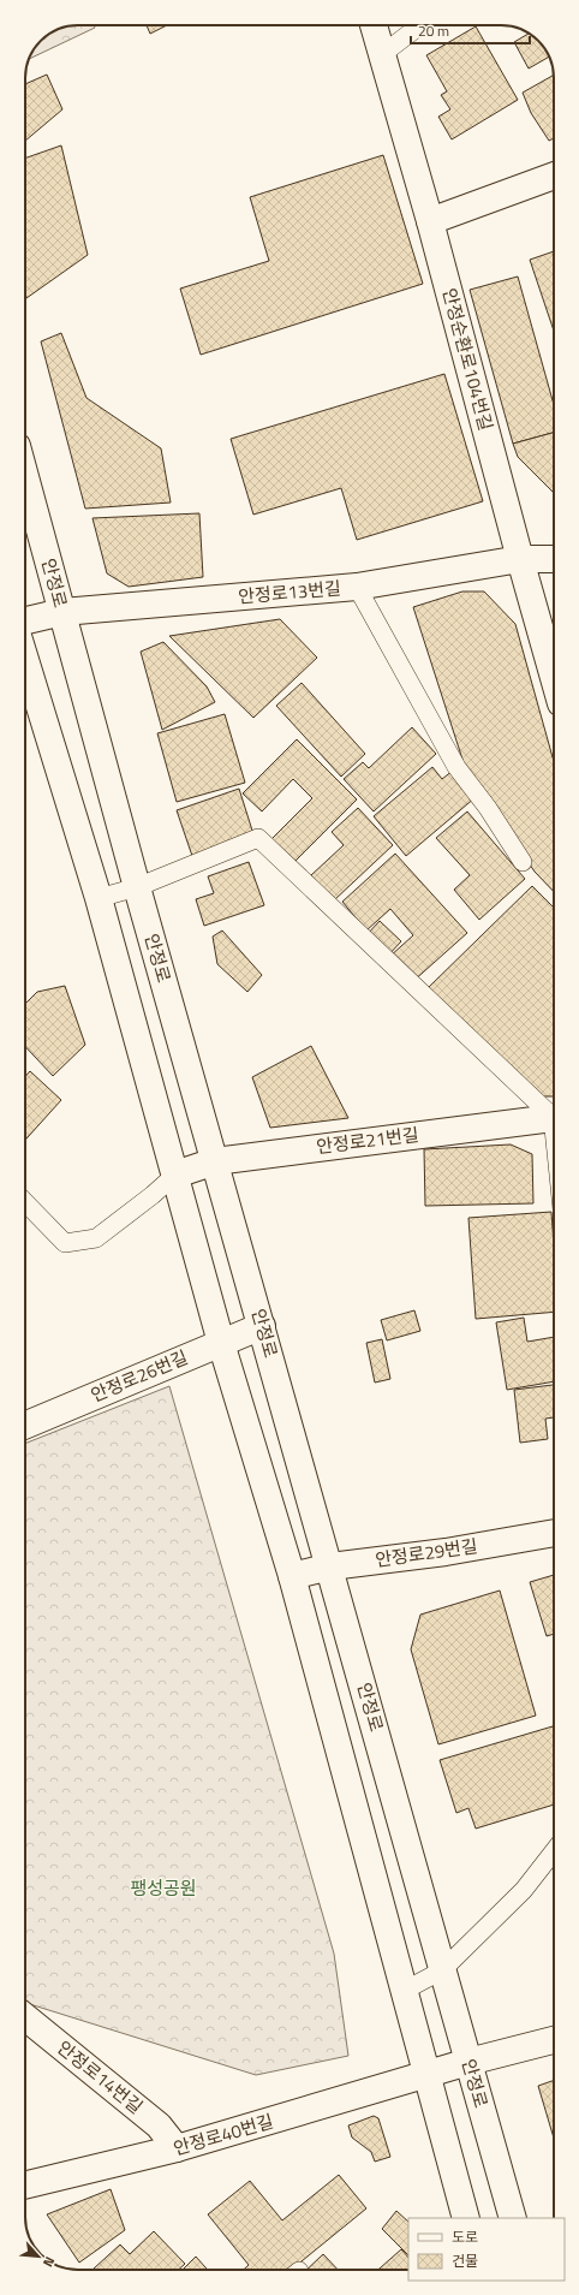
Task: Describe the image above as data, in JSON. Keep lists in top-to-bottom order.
{
  "streets": {
    "main road": [
      "안정순환로104번길",
      "안정로",
      "안정로13번길",
      "안정로21번길",
      "안정로26번길",
      "안정로29번길",
      "안정로14번길",
      "안정로40번길"
    ]
  },
  "crossings": [
    ["안정순환로104번길", "안정로13번길"],
    ["안정로", "안정로13번길"],
    ["안정로", "안정로21번길"],
    ["안정로", "안정로26번길"],
    ["안정로", "안정로29번길"],
    ["안정로", "안정로40번길"],
    ["안정로14번길", "안정로40번길"]
  ],
  "parks": ["팽성공원"],
  "legend": ["도로", "건물"],
  "scale_bar": "20 m",
  "north": "bottom right"
}
